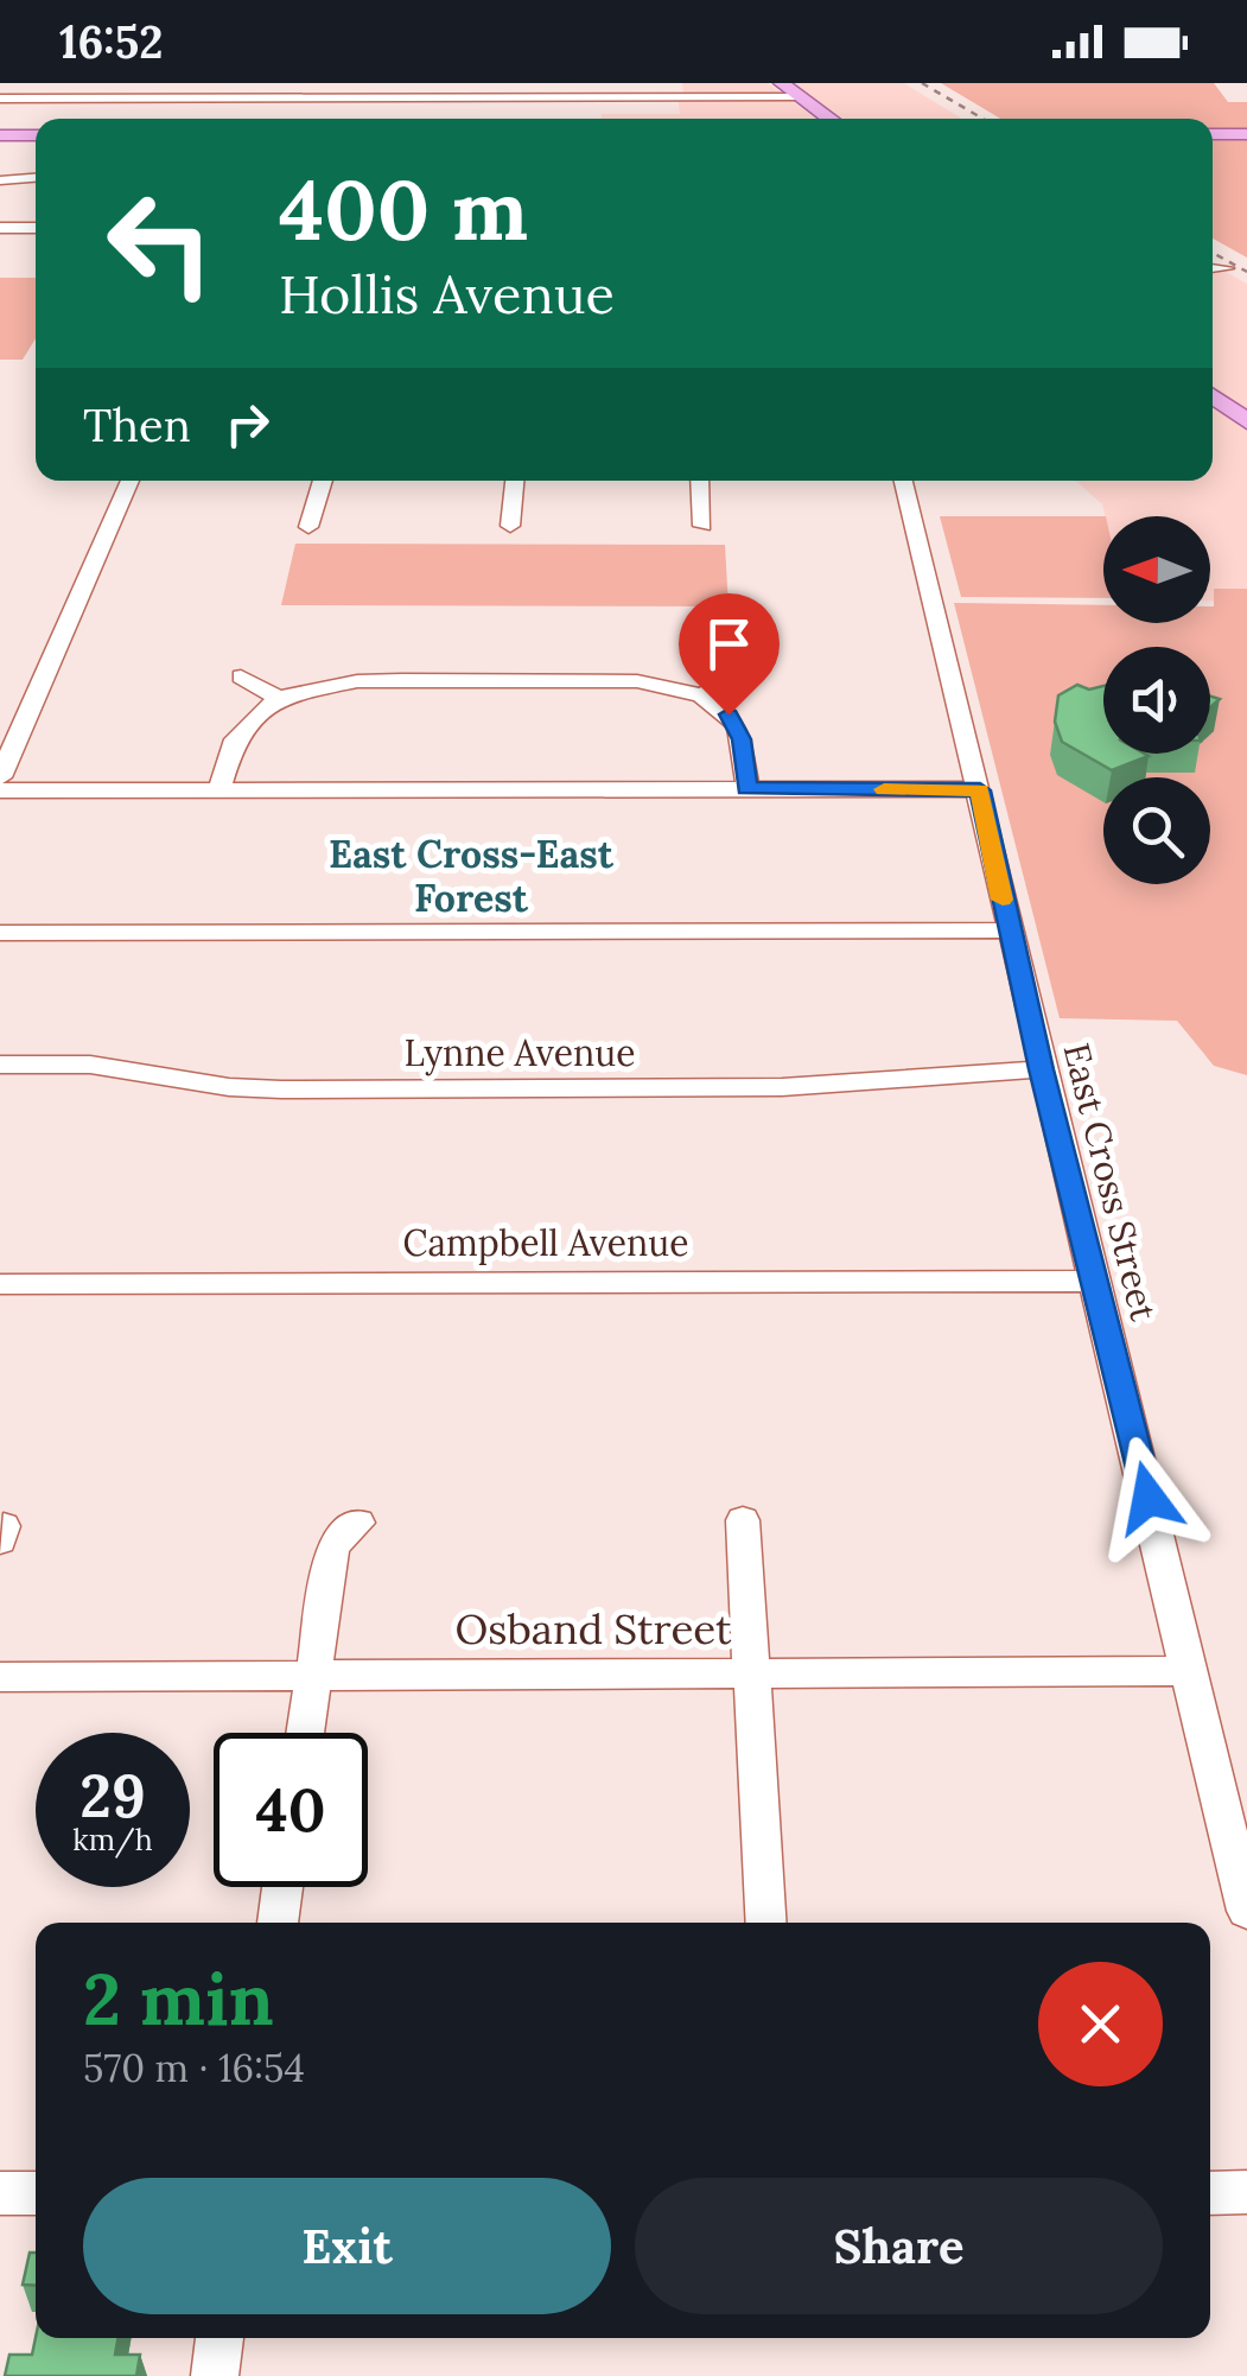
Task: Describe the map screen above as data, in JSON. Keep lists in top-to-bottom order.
{
  "streets": {
    "street": [
      "Lynne Avenue",
      "East Cross Street",
      "Campbell Avenue",
      "Osband Street"
    ]
  },
  "crossings": [
    ["Lynne Avenue", "East Cross Street"],
    ["East Cross Street", "Campbell Avenue"],
    ["East Cross Street", "Osband Street"]
  ],
  "districts": ["East Cross-East Forest"],
  "north": "left",
  "page": {
    "status": "16:52",
    "turn": ["400 m", "Hollis Avenue"],
    "then": "Then",
    "speed": "29 km/h",
    "limit": "40",
    "heading": ["2 min", "570 m · 16:54"],
    "buttons": ["Exit", "Share"]
  }
}
